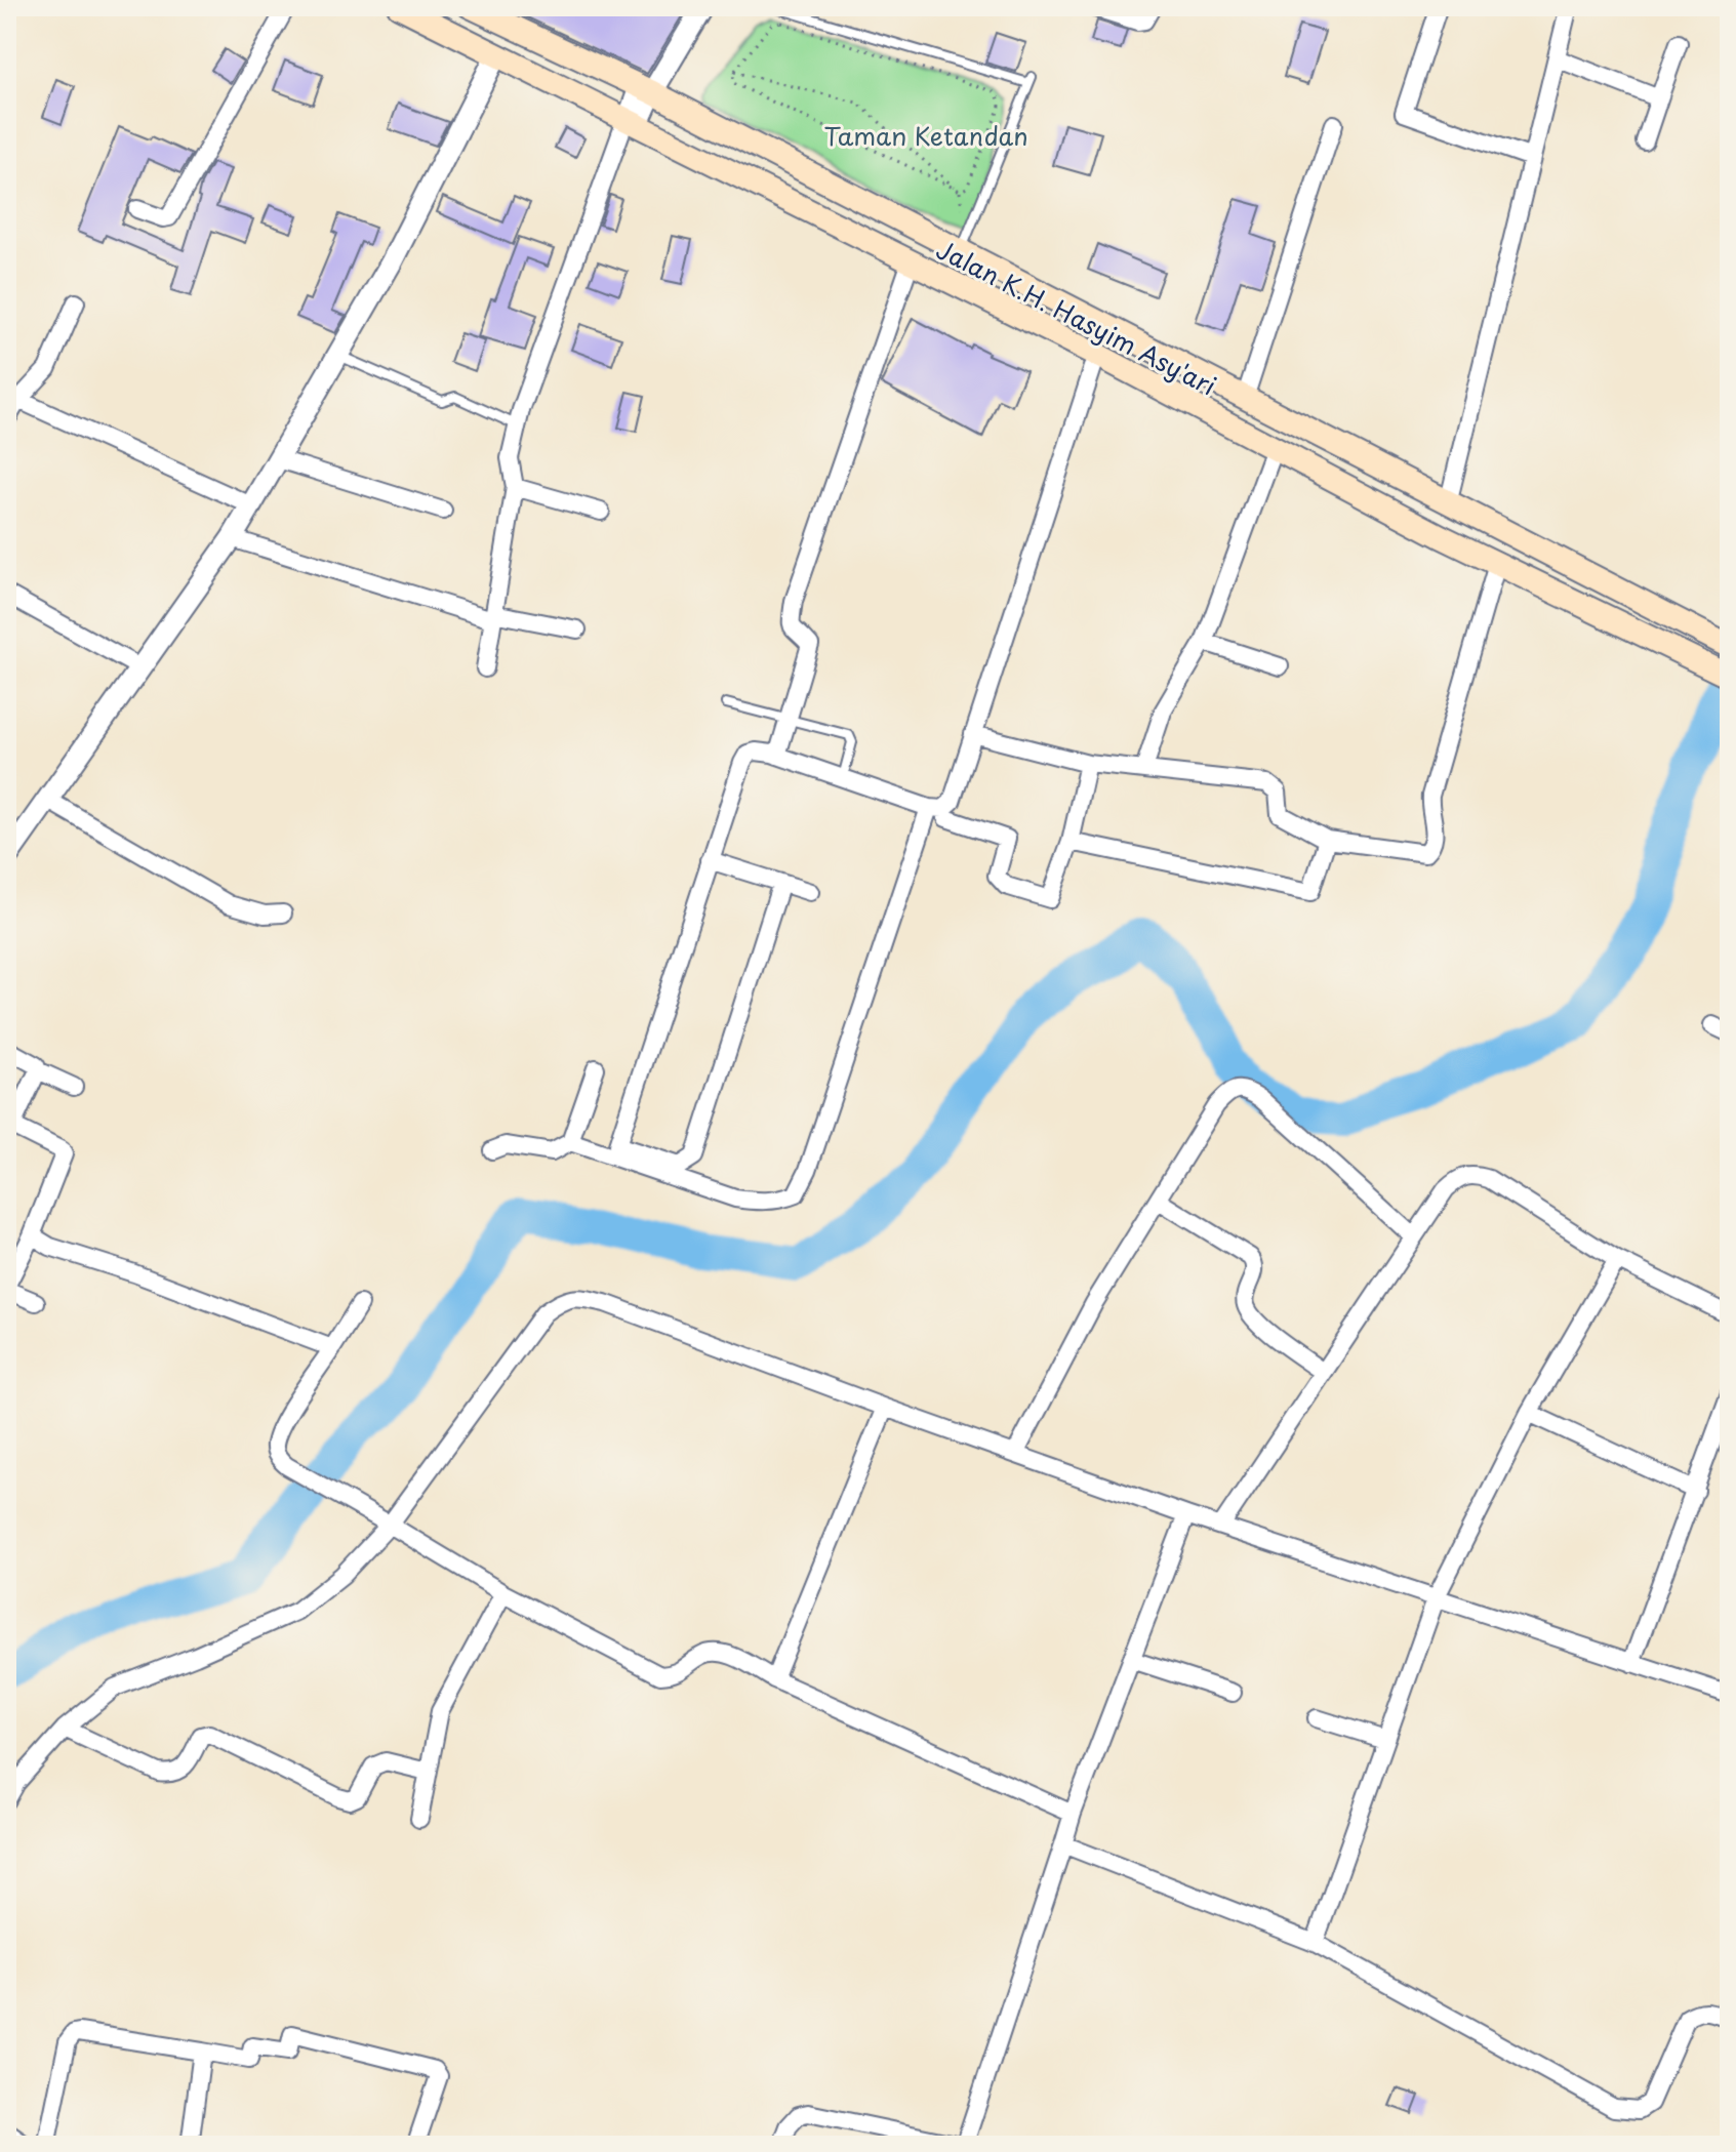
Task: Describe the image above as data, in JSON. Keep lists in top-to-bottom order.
{
  "streets": {
    "main road": ["Jalan K.H. Hasyim Asy'ari"]
  },
  "parks": ["Taman Ketandan"]
}
